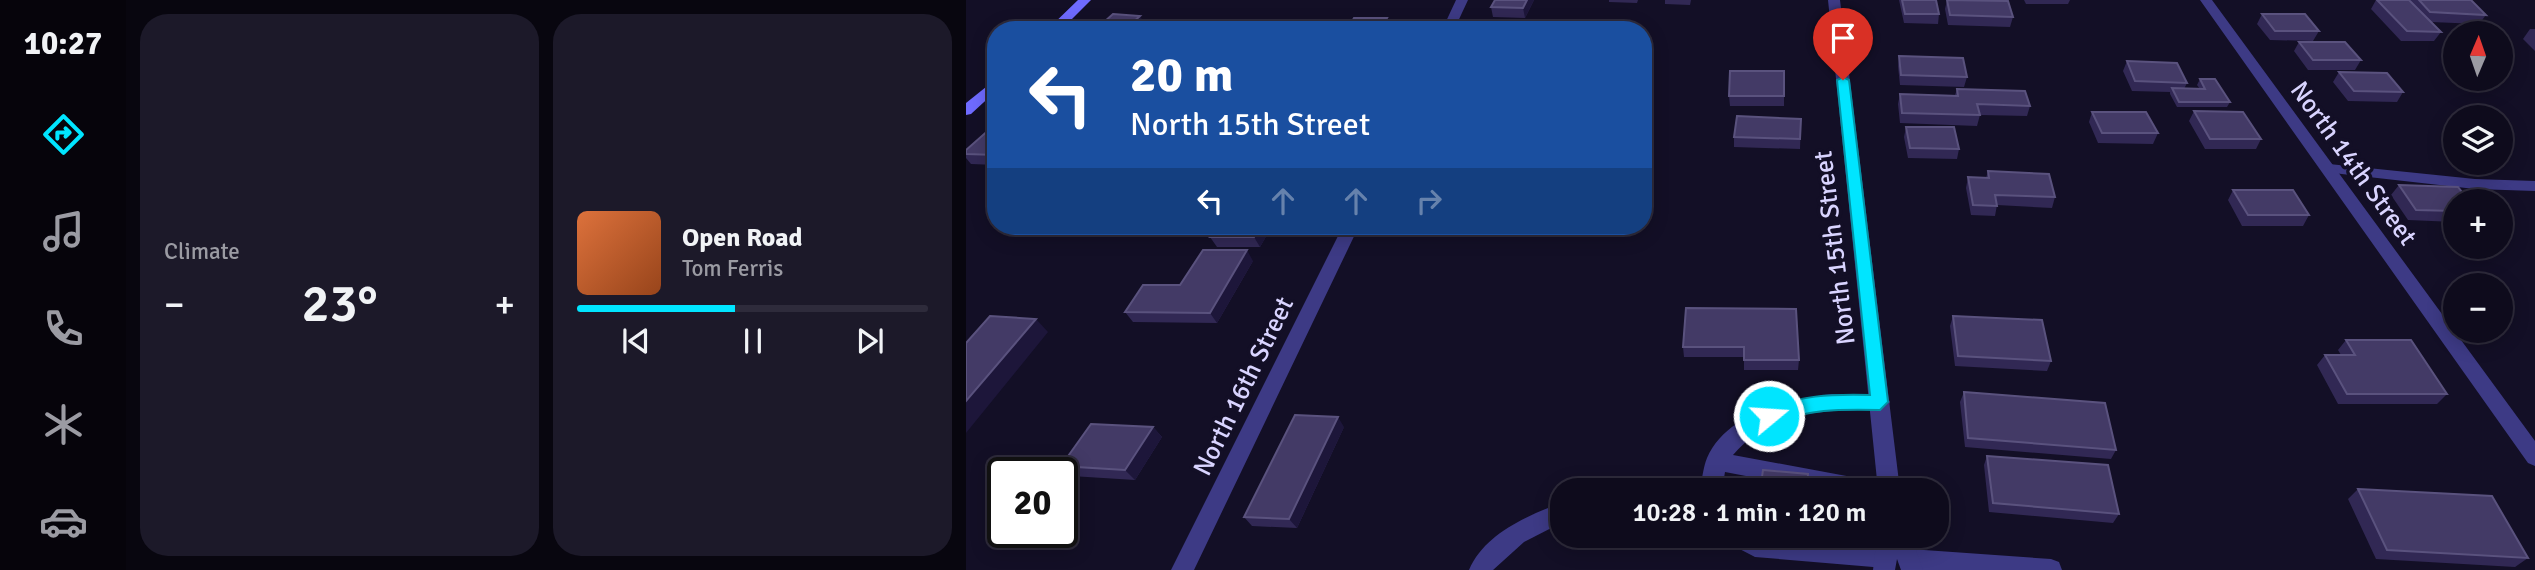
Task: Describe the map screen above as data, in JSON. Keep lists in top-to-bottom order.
{
  "streets": {
    "street": ["North 14th Street", "North 15th Street", "North 16th Street"]
  },
  "north": "top",
  "page": {
    "tabs": "10:27",
    "tile": "Climate",
    "map_buttons": ["+", "−"],
    "turn": ["20 m", "North 15th Street"],
    "song": ["Open Road", "Tom Ferris"],
    "heat": ["−", "23°", "+"],
    "limit": "20",
    "trip": "10:28 · 1 min · 120 m"
  }
}
